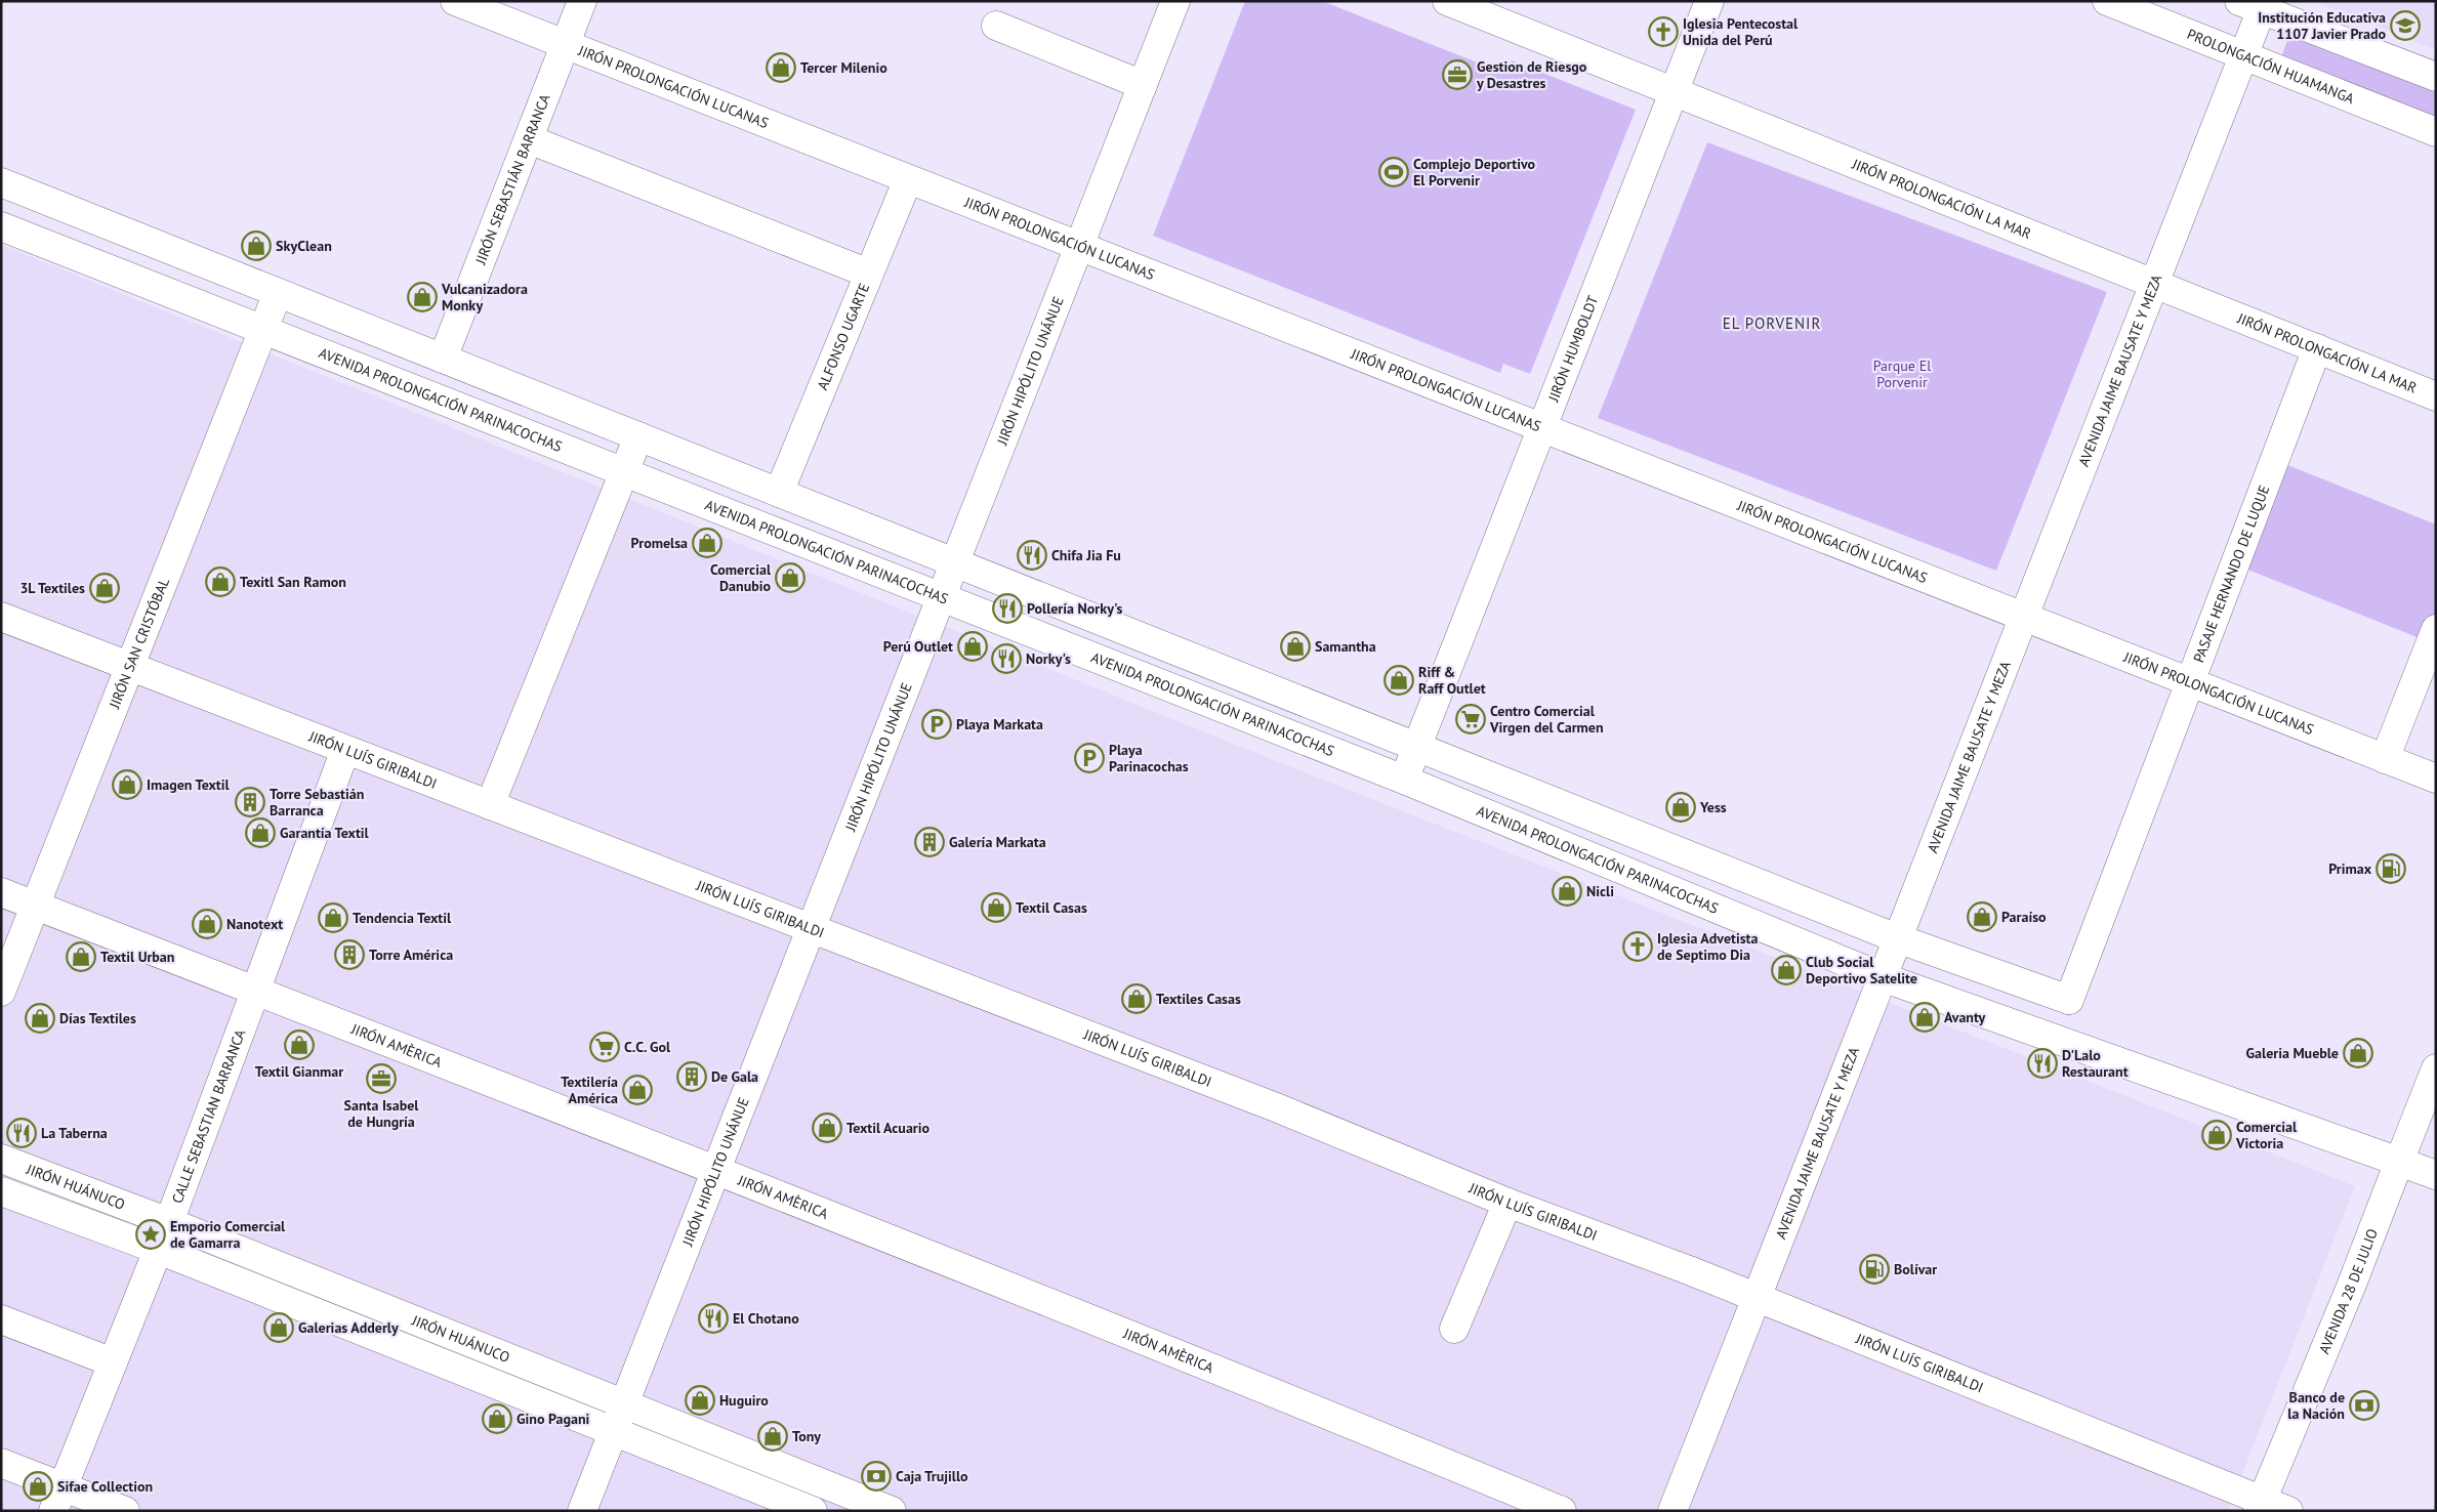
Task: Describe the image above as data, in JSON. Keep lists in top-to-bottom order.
{
  "streets": {
    "street": [
      "PROLONGACIÓN HUAMANGA",
      "JIRÓN PROLONGACIÓN LUCANAS",
      "JIRÓN SEBASTIÁN BARRANCA",
      "JIRÓN PROLONGACIÓN LA MAR",
      "ALFONSO UGARTE",
      "JIRÓN HUMBOLDT",
      "JIRÓN HIPÓLITO UNÁNUE",
      "AVENIDA JAIME BAUSATE Y MEZA",
      "AVENIDA PROLONGACIÓN PARINACOCHAS",
      "PASAJE HERNANDO DE LUQUE",
      "JIRÓN SAN CRISTÓBAL",
      "JIRÓN LUÍS GIRIBALDI",
      "JIRÓN AMÈRICA",
      "CALLE SEBASTIAN BARRANCA",
      "JIRÓN HUÁNUCO",
      "AVENIDA 28 DE JULIO"
    ]
  },
  "crossings": [
    ["PROLONGACIÓN HUAMANGA", "AVENIDA JAIME BAUSATE Y MEZA"],
    ["JIRÓN PROLONGACIÓN LUCANAS", "JIRÓN SEBASTIÁN BARRANCA"],
    ["JIRÓN PROLONGACIÓN LUCANAS", "ALFONSO UGARTE"],
    ["JIRÓN PROLONGACIÓN LUCANAS", "JIRÓN HUMBOLDT"],
    ["JIRÓN PROLONGACIÓN LUCANAS", "JIRÓN HIPÓLITO UNÁNUE"],
    ["JIRÓN PROLONGACIÓN LUCANAS", "AVENIDA JAIME BAUSATE Y MEZA"],
    ["JIRÓN PROLONGACIÓN LUCANAS", "PASAJE HERNANDO DE LUQUE"],
    ["JIRÓN PROLONGACIÓN LA MAR", "JIRÓN HUMBOLDT"],
    ["JIRÓN PROLONGACIÓN LA MAR", "AVENIDA JAIME BAUSATE Y MEZA"],
    ["JIRÓN PROLONGACIÓN LA MAR", "PASAJE HERNANDO DE LUQUE"],
    ["JIRÓN HUMBOLDT", "AVENIDA PROLONGACIÓN PARINACOCHAS"],
    ["JIRÓN HIPÓLITO UNÁNUE", "AVENIDA PROLONGACIÓN PARINACOCHAS"],
    ["JIRÓN HIPÓLITO UNÁNUE", "JIRÓN LUÍS GIRIBALDI"],
    ["JIRÓN HIPÓLITO UNÁNUE", "JIRÓN AMÈRICA"],
    ["JIRÓN HIPÓLITO UNÁNUE", "JIRÓN HUÁNUCO"],
    ["AVENIDA JAIME BAUSATE Y MEZA", "AVENIDA PROLONGACIÓN PARINACOCHAS"],
    ["AVENIDA JAIME BAUSATE Y MEZA", "PASAJE HERNANDO DE LUQUE"],
    ["AVENIDA JAIME BAUSATE Y MEZA", "JIRÓN LUÍS GIRIBALDI"],
    ["AVENIDA PROLONGACIÓN PARINACOCHAS", "JIRÓN SAN CRISTÓBAL"],
    ["AVENIDA PROLONGACIÓN PARINACOCHAS", "AVENIDA 28 DE JULIO"],
    ["JIRÓN SAN CRISTÓBAL", "JIRÓN LUÍS GIRIBALDI"],
    ["JIRÓN SAN CRISTÓBAL", "JIRÓN AMÈRICA"],
    ["JIRÓN LUÍS GIRIBALDI", "CALLE SEBASTIAN BARRANCA"],
    ["JIRÓN LUÍS GIRIBALDI", "AVENIDA 28 DE JULIO"],
    ["JIRÓN AMÈRICA", "CALLE SEBASTIAN BARRANCA"],
    ["CALLE SEBASTIAN BARRANCA", "JIRÓN HUÁNUCO"]
  ],
  "districts": ["EL PORVENIR"],
  "parks": ["Parque El Porvenir"],
  "places": {
    "school or university": ["Institución Educativa 1107 Javier Prado"],
    "church": ["Iglesia Pentecostal Unida del Perú", "Iglesia Advetista de Septimo Dia"],
    "shop": [
      "Tercer Milenio",
      "SkyClean",
      "Vulcanizadora Monky",
      "Promelsa",
      "Comercial Danubio",
      "Texitl San Ramon",
      "3L Textiles",
      "Perú Outlet",
      "Samantha",
      "Riff & Raff Outlet",
      "Imagen Textil",
      "Yess",
      "Garantía Textil",
      "Nicli",
      "Textil Casas",
      "Paraíso",
      "Tendencia Textil",
      "Nanotext",
      "Textil Urban",
      "Club Social Deportivo Satelite",
      "Textiles Casas",
      "Avanty",
      "Días Textiles",
      "Textil Gianmar",
      "Galeria Mueble",
      "Textilería América",
      "Textil Acuario",
      "Comercial Victoria",
      "Galerias Adderly",
      "Huguiro",
      "Gino Pagani",
      "Tony",
      "Sifae Collection"
    ],
    "office": ["Gestion de Riesgo y Desastres", "Santa Isabel de Hungría"],
    "sports": ["Complejo Deportivo El Porvenir"],
    "restaurant": [
      "Chifa Jia Fu",
      "Pollería Norky's",
      "Norky's",
      "D'Lalo Restaurant",
      "La Taberna",
      "El Chotano"
    ],
    "supermarket": ["Centro Comercial Virgen del Carmen", "C.C. Gol"],
    "parking": ["Playa Markata", "Playa Parinacochas"],
    "building": [
      "Torre Sebastián Barranca",
      "Galería Markata",
      "Torre América",
      "De Gala"
    ],
    "fuel station": ["Primax", "Bolívar"],
    "place": ["Emporio Comercial de Gamarra"],
    "bank": ["Banco de la Nación", "Caja Trujillo"]
  }
}
